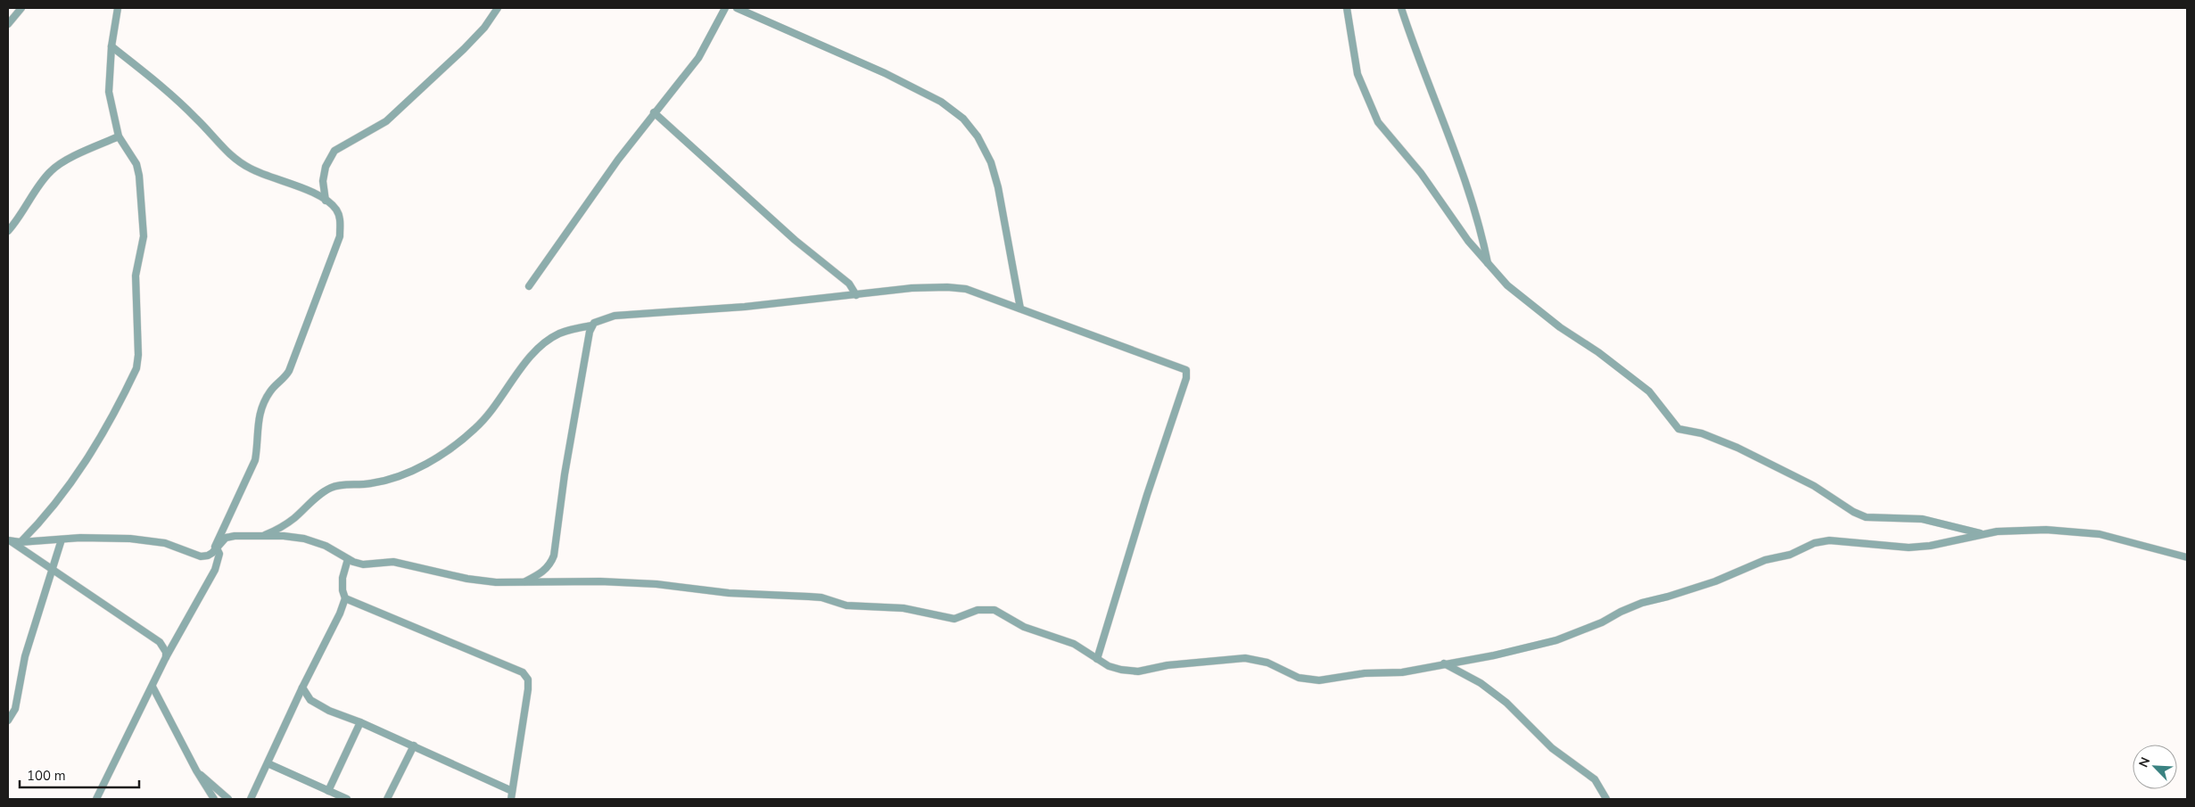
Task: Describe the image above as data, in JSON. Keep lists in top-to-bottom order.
{
  "scale_bar": "100 m",
  "north": "top left"
}
